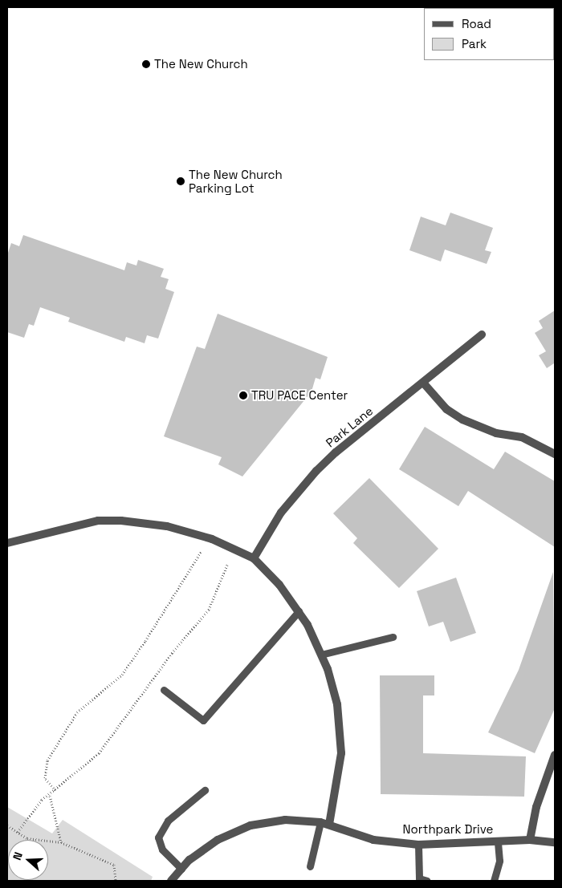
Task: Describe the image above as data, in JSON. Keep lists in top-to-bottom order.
{
  "streets": {
    "street": ["Park Lane", "Northpark Drive"]
  },
  "places": ["The New Church", "The New Church Parking Lot", "TRU PACE Center"],
  "legend": ["Road", "Park"],
  "north": "left"
}
